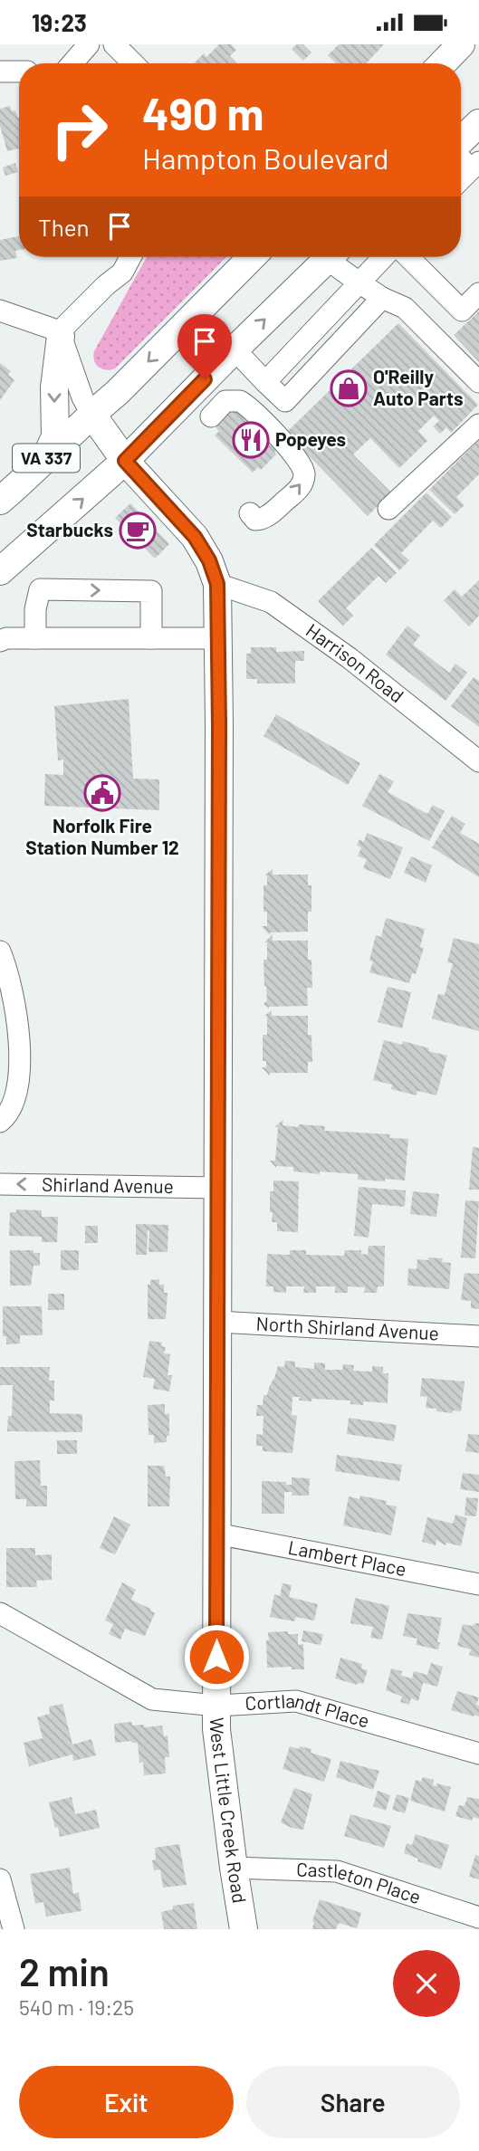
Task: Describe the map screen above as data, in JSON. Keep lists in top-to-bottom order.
{
  "streets": {
    "main road": ["VA 337", "West Little Creek Road"],
    "street": [
      "Harrison Road",
      "Shirland Avenue",
      "North Shirland Avenue",
      "Lambert Place",
      "Cortlandt Place",
      "Castleton Place"
    ]
  },
  "crossings": [
    ["VA 337", "West Little Creek Road"],
    ["Harrison Road", "West Little Creek Road"],
    ["Shirland Avenue", "West Little Creek Road"],
    ["North Shirland Avenue", "West Little Creek Road"],
    ["Lambert Place", "West Little Creek Road"],
    ["Cortlandt Place", "West Little Creek Road"],
    ["West Little Creek Road", "Castleton Place"]
  ],
  "one_way": ["Shirland Avenue"],
  "places": {
    "shop": ["O'Reilly Auto Parts"],
    "restaurant": ["Popeyes"],
    "cafe": ["Starbucks"],
    "public building": ["Norfolk Fire Station Number 12"]
  },
  "page": {
    "status": "19:23",
    "turn": ["490 m", "Hampton Boulevard"],
    "then": "Then",
    "heading": ["2 min", "540 m · 19:25"],
    "buttons": ["Exit", "Share"]
  }
}
